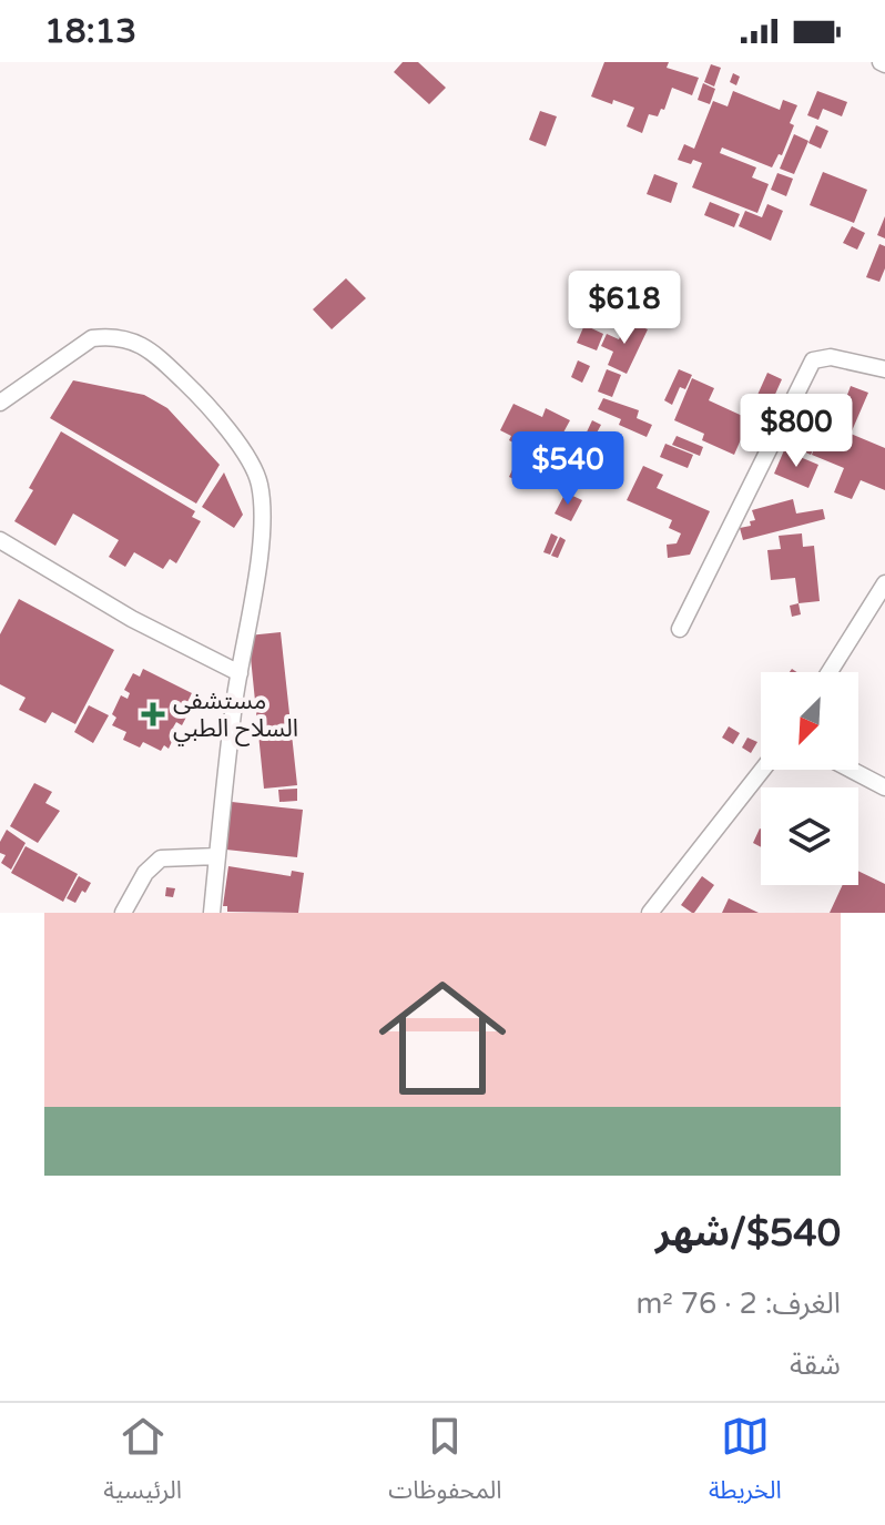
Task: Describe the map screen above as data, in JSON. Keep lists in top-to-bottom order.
{
  "places": {
    "health": ["مستشفى السلاح الطبي"]
  },
  "north": "bottom left",
  "page": {
    "status": "18:13",
    "price": ["$618", "$800", "$540"],
    "list": [
      {
        "name": "$540/شهر",
        "note": "الغرف: 2 · 76 m² · شقة"
      }
    ],
    "tabs": ["الخريطة", "المحفوظات", "الرئيسية"]
  }
}
